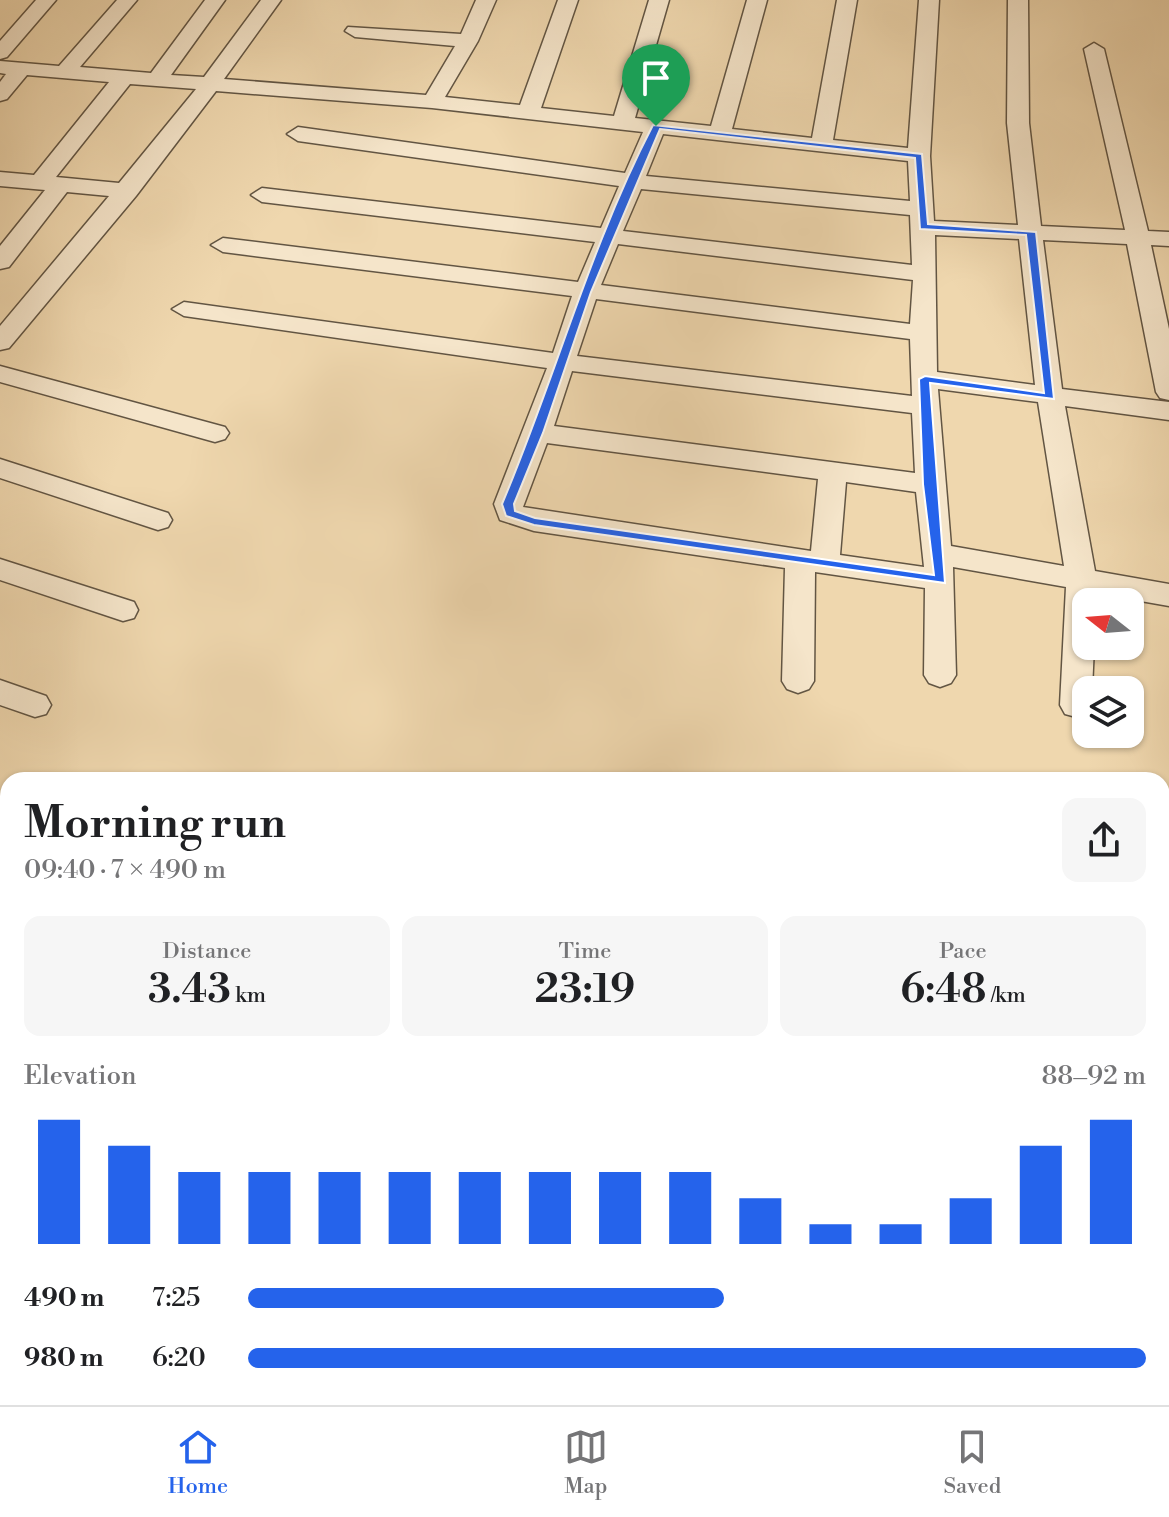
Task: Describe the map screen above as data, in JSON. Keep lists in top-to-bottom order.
{
  "north": "left",
  "page": {
    "heading": ["Morning run", "09:40 · 7 × 490 m"],
    "stats": [
      ["Distance", "3.43 km"],
      ["Time", "23:19"],
      ["Pace", "6:48 /km"]
    ],
    "chart": ["Elevation", "88–92 m"],
    "list": [
      {
        "name": "490 m",
        "note": "7:25"
      },
      {
        "name": "980 m",
        "note": "6:20"
      }
    ],
    "tabs": ["Home", "Map", "Saved"]
  }
}
